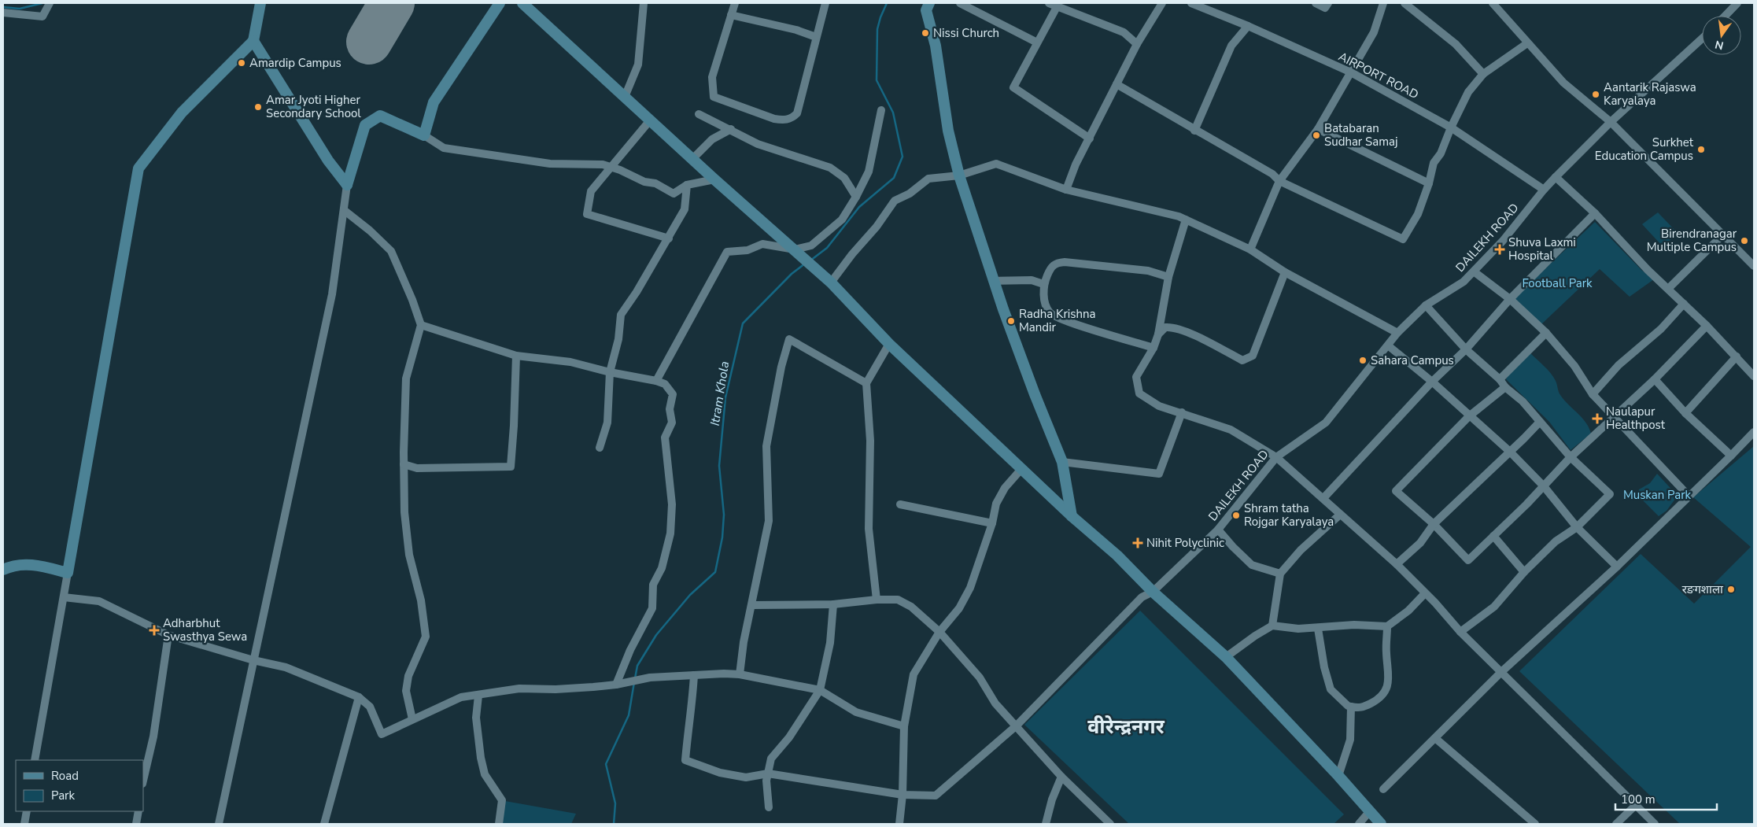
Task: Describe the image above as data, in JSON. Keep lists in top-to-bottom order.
{
  "streets": {
    "street": ["AIRPORT ROAD", "DAILEKH ROAD"]
  },
  "crossings": [
    ["AIRPORT ROAD", "DAILEKH ROAD"]
  ],
  "districts": ["वीरेन्द्रनगर"],
  "water": ["Itram Khola"],
  "parks": ["Football Park", "Muskan Park"],
  "places": {
    "other": [
      "Nissi Church",
      "Amardip Campus",
      "Aantarik Rajaswa Karyalaya",
      "Amar Jyoti Higher Secondary School",
      "Batabaran Sudhar Samaj",
      "Surkhet Education Campus",
      "Birendranagar Multiple Campus",
      "Radha Krishna Mandir",
      "Sahara Campus",
      "Shram tatha Rojgar Karyalaya",
      "रङगशाला"
    ],
    "health": [
      "Shuva Laxmi Hospital",
      "Naulapur Healthpost",
      "Nihit Polyclinic",
      "Adharbhut Swasthya Sewa"
    ]
  },
  "legend": ["Road", "Park"],
  "scale_bar": "100 m",
  "north": "bottom"
}
